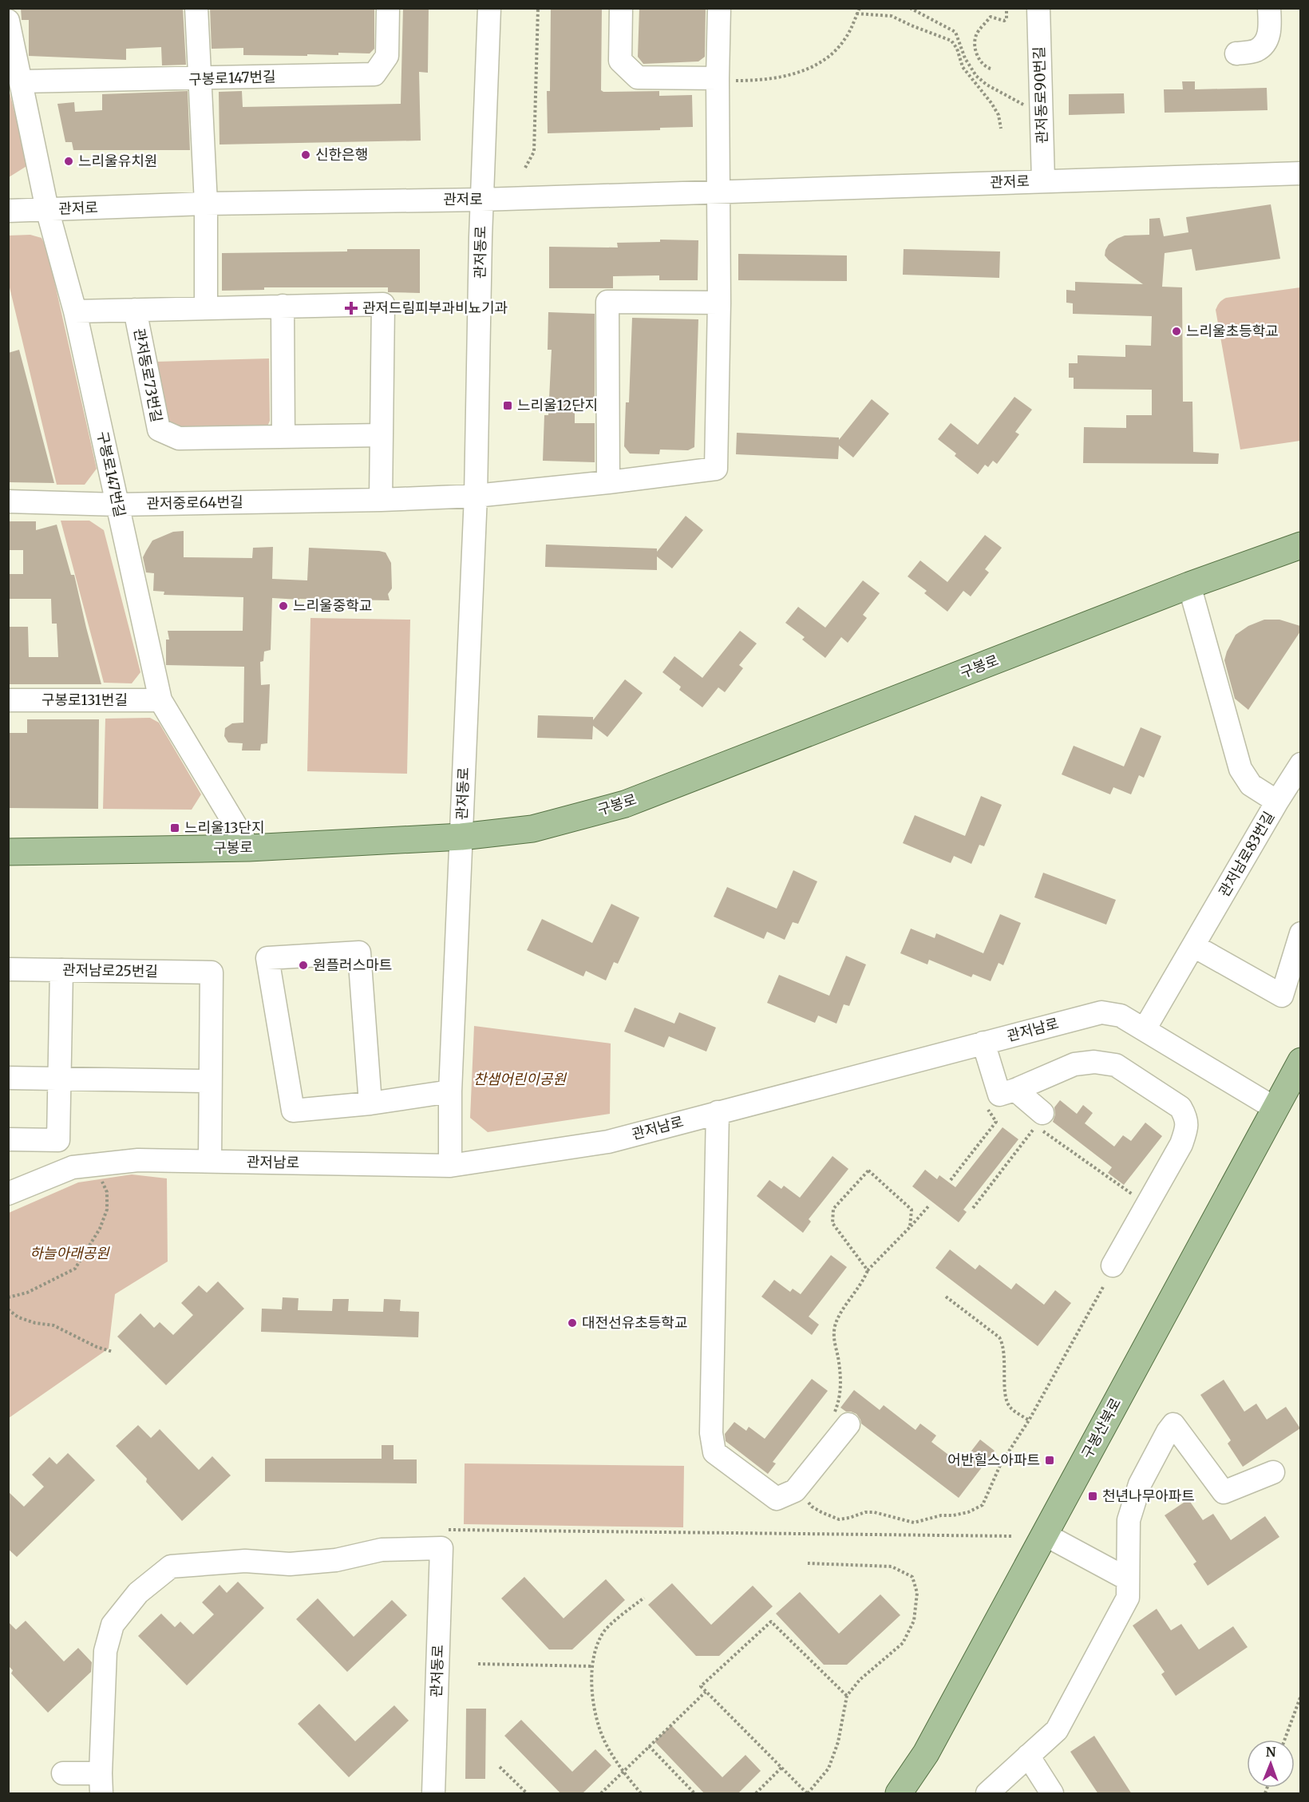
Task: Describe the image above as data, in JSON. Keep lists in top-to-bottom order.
{
  "streets": {
    "main road": ["구봉로", "구봉산북로"],
    "street": [
      "구봉로147번길",
      "관저동로90번길",
      "관저로",
      "관저동로",
      "관저동로73번길",
      "관저중로64번길",
      "구봉로131번길",
      "관저남로83번길",
      "관저남로25번길",
      "관저남로"
    ]
  },
  "crossings": [
    ["구봉로147번길", "관저로"],
    ["구봉로147번길", "관저동로73번길"],
    ["구봉로147번길", "관저중로64번길"],
    ["구봉로147번길", "구봉로"],
    ["구봉로147번길", "구봉로131번길"],
    ["관저동로90번길", "관저로"],
    ["관저로", "관저동로"],
    ["관저동로", "관저중로64번길"],
    ["관저동로", "구봉로"],
    ["관저동로", "관저남로"],
    ["관저남로83번길", "관저남로"],
    ["관저남로", "구봉산북로"]
  ],
  "parks": ["찬샘어린이공원", "하늘아래공원"],
  "places": {
    "other": [
      "신한은행",
      "느리울유치원",
      "느리울초등학교",
      "느리울중학교",
      "원플러스마트",
      "대전선유초등학교"
    ],
    "health": ["관저드림피부과비뇨기과"],
    "transit": [
      "느리울12단지",
      "느리울13단지",
      "어반힐스아파트",
      "천년나무아파트"
    ]
  },
  "north": "top"
}
